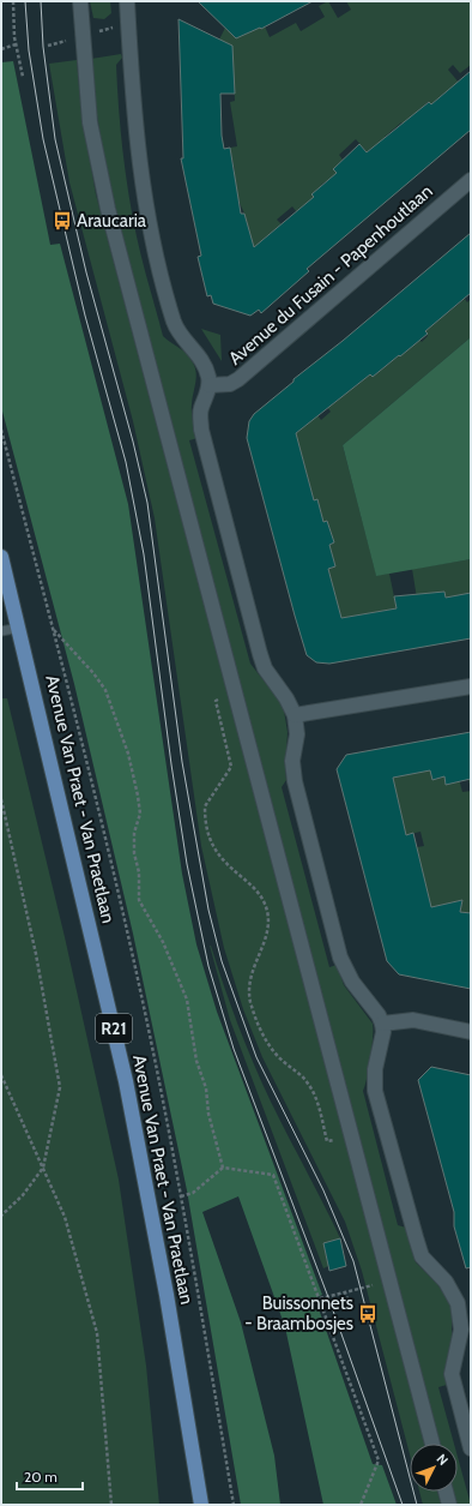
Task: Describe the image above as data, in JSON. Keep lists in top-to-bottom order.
{
  "streets": {
    "main road": ["Avenue Van Praet - Van Praetlaan", "R21"],
    "street": ["Avenue du Fusain - Papenhoutlaan"]
  },
  "places": {
    "bus stop": ["Araucaria", "Buissonnets - Braambosjes"]
  },
  "scale_bar": "20 m",
  "north": "top right"
}
